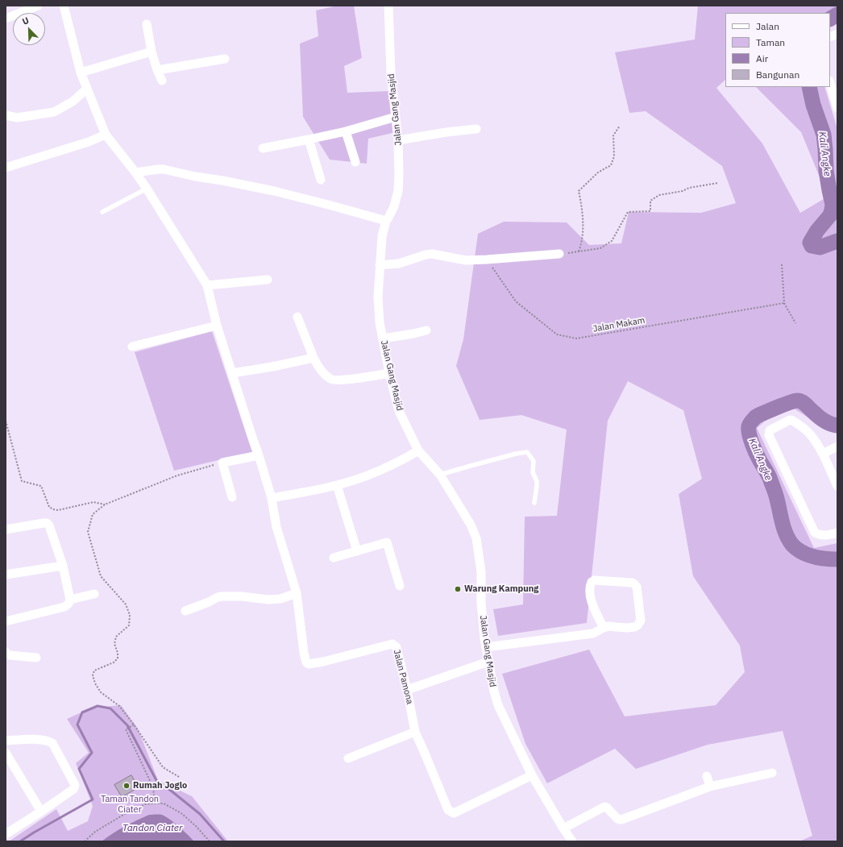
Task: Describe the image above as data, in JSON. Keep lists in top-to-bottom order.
{
  "streets": {
    "street": ["Jalan Gang Masjid", "Jalan Pamona"],
    "path": ["Jalan Makam"]
  },
  "crossings": [
    ["Jalan Gang Masjid", "Jalan Pamona"]
  ],
  "water": ["Kali Angke", "Tandon Ciater"],
  "parks": ["Taman Tandon Ciater"],
  "places": ["Warung Kampung", "Rumah Joglo"],
  "legend": [
    "Jalan",
    "Taman",
    "Air",
    "Bangunan"
  ],
  "north": "top left"
}
